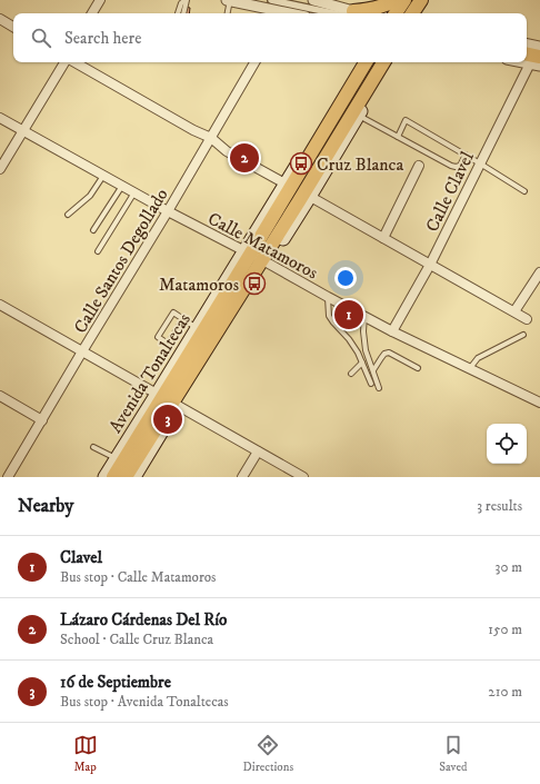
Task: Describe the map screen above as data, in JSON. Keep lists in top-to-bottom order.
{
  "streets": {
    "main road": ["Avenida Tonaltecas"],
    "street": ["Calle Clavel", "Calle Matamoros", "Calle Santos Degollado"]
  },
  "crossings": [
    ["Calle Clavel", "Calle Matamoros"],
    ["Calle Matamoros", "Calle Santos Degollado"],
    ["Calle Matamoros", "Avenida Tonaltecas"]
  ],
  "places": {
    "bus stop": ["Cruz Blanca", "Matamoros"]
  },
  "page": {
    "search": "Search here",
    "pins": ["2", "1", "3"],
    "heading": ["Nearby", "3 results"],
    "list": [
      {
        "mark": "1",
        "name": "Clavel",
        "note": "Bus stop · Calle Matamoros",
        "value": "30 m"
      },
      {
        "mark": "2",
        "name": "Lázaro Cárdenas Del Río",
        "note": "School · Calle Cruz Blanca",
        "value": "150 m"
      },
      {
        "mark": "3",
        "name": "16 de Septiembre",
        "note": "Bus stop · Avenida Tonaltecas",
        "value": "210 m"
      }
    ],
    "nav": ["Map", "Directions", "Saved"]
  }
}
